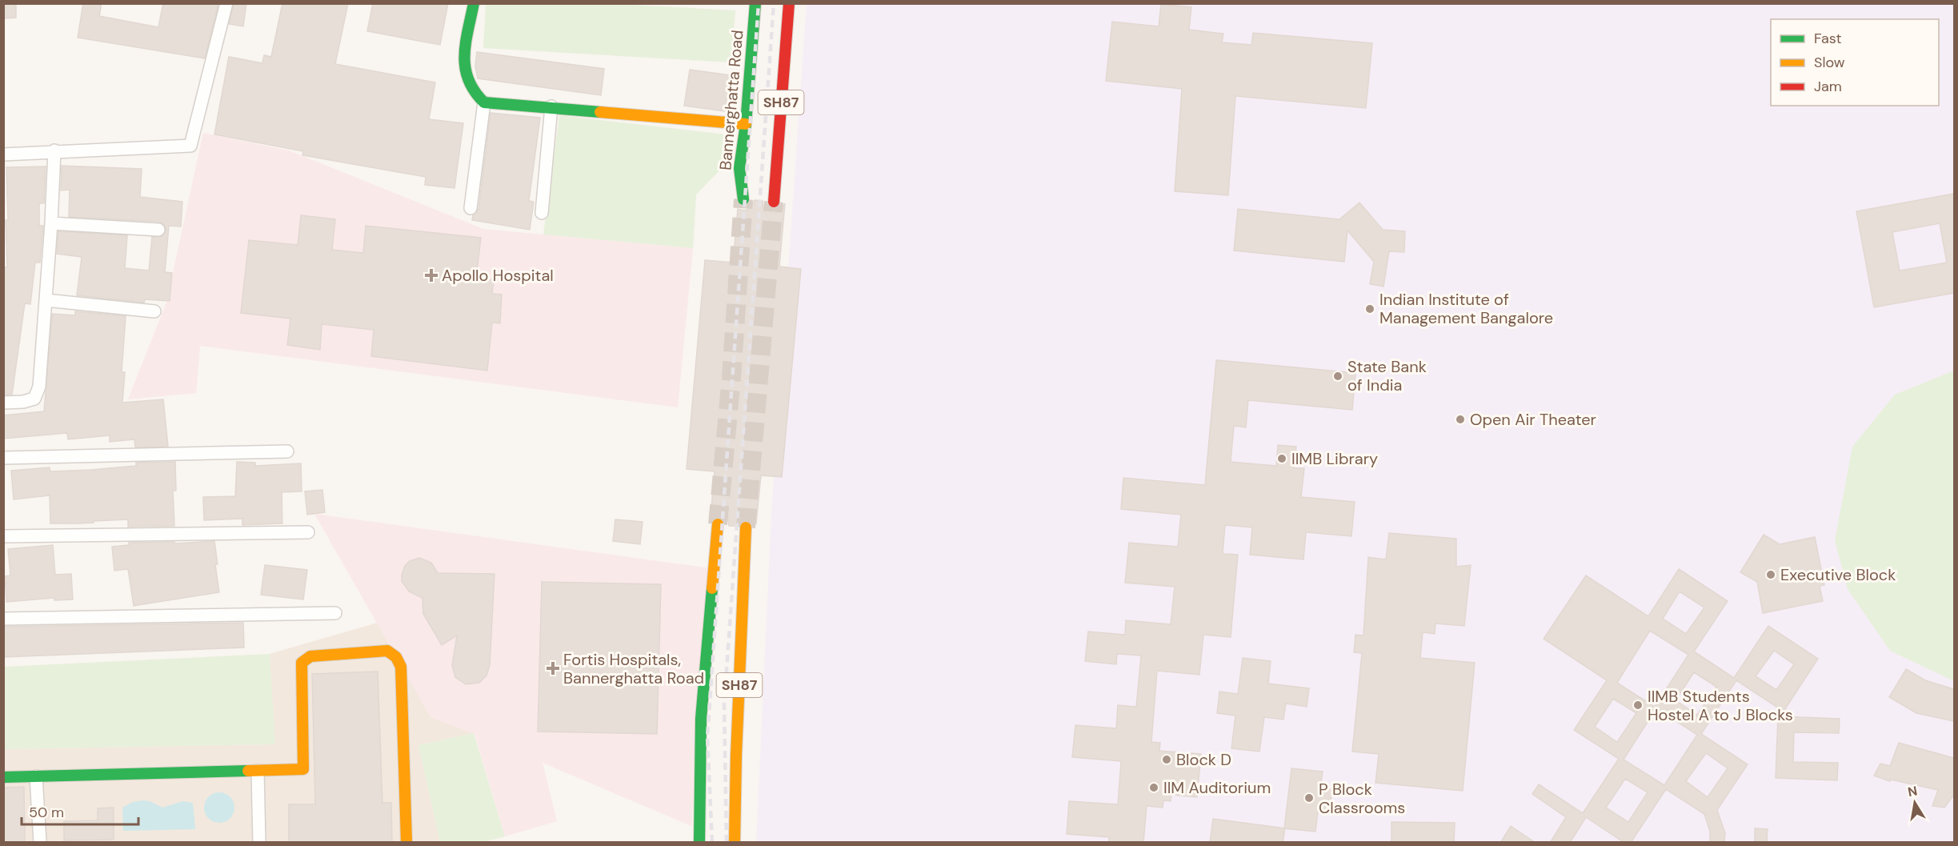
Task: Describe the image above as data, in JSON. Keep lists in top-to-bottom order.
{
  "streets": {
    "street": ["Bannerghatta Road", "SH87"]
  },
  "places": {
    "health": ["Apollo Hospital", "Fortis Hospitals, Bannerghatta Road"],
    "other": [
      "Indian Institute of Management Bangalore",
      "State Bank of India",
      "Open Air Theater",
      "IIMB Library",
      "Executive Block",
      "IIMB Students Hostel A to J Blocks",
      "Block D",
      "IIM Auditorium",
      "P Block Classrooms"
    ]
  },
  "legend": ["Fast", "Slow", "Jam"],
  "scale_bar": "50 m",
  "north": "top"
}
